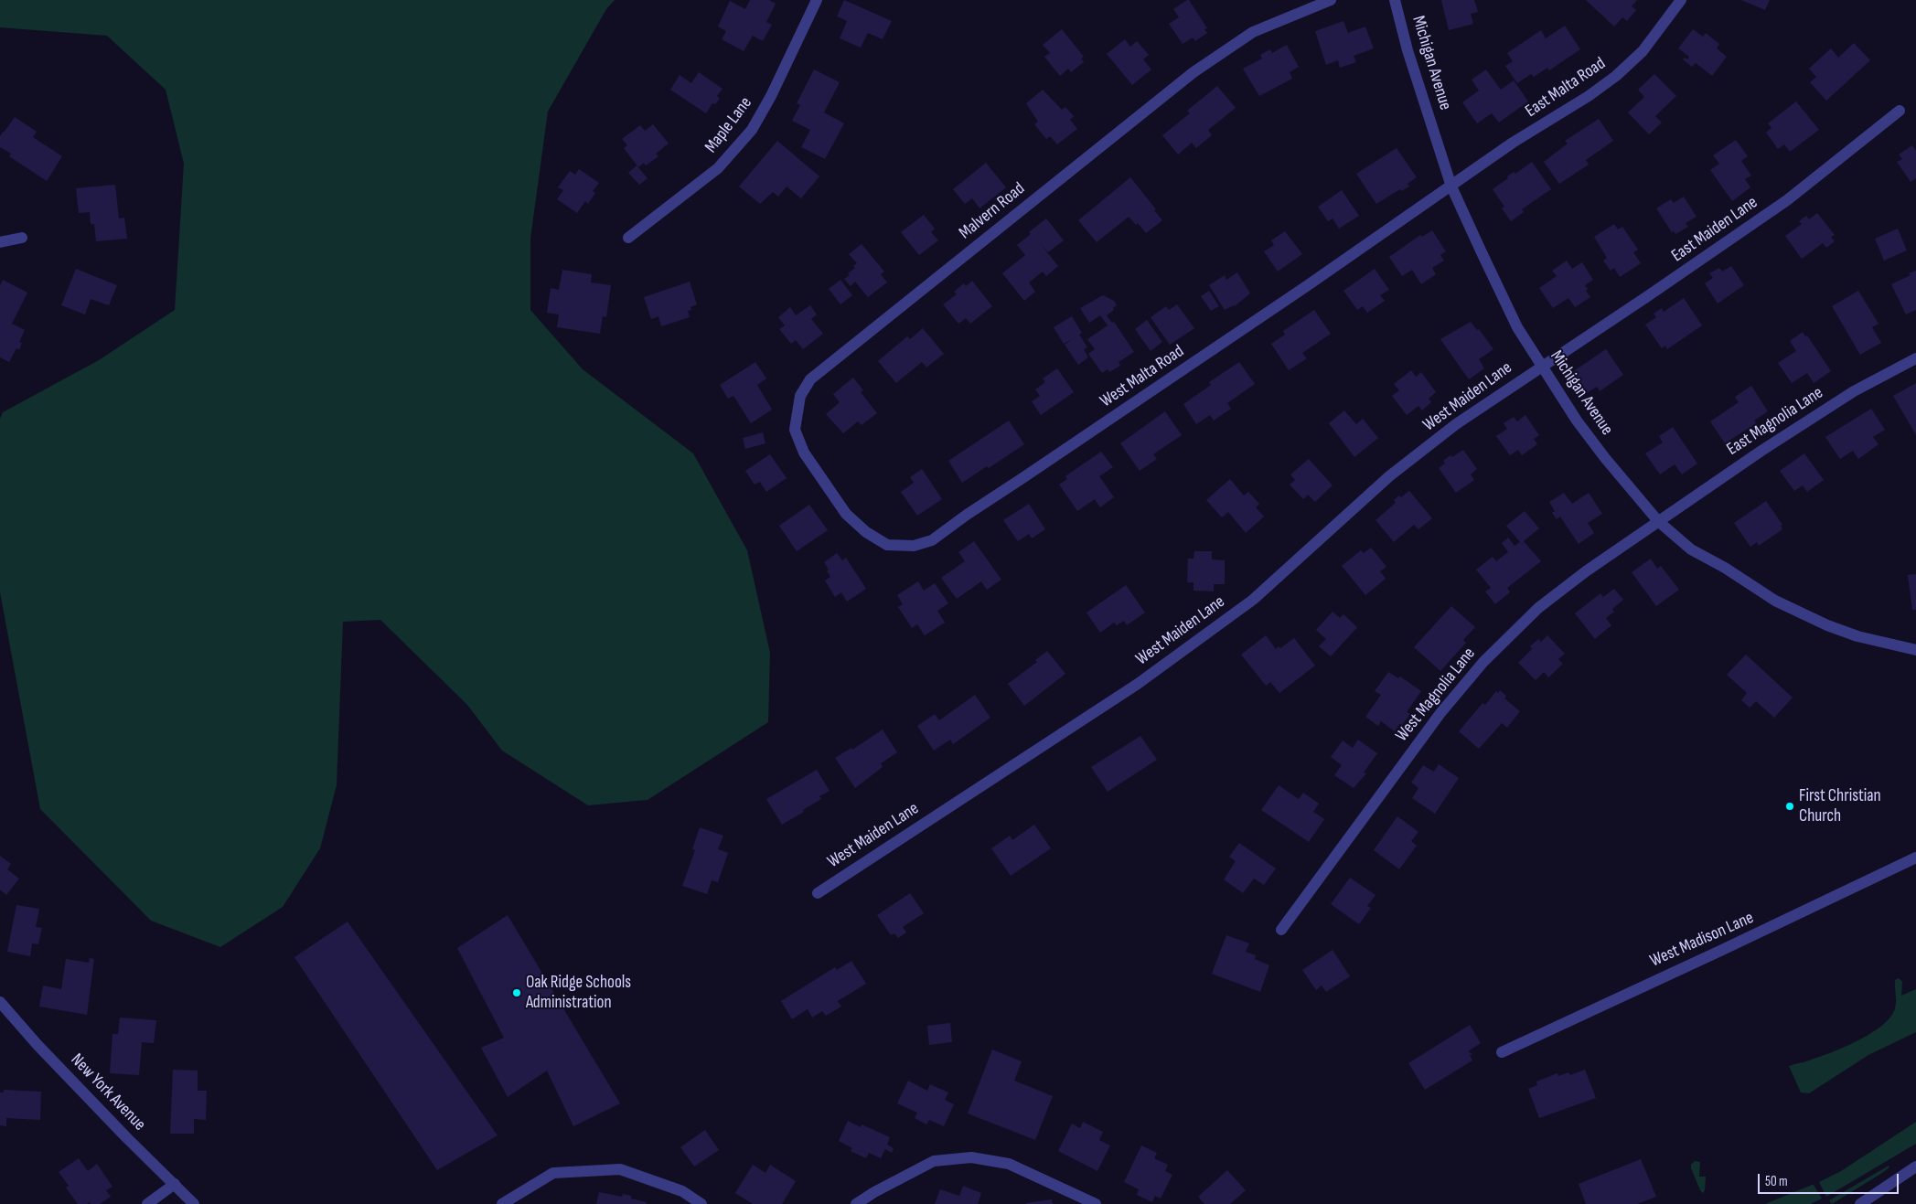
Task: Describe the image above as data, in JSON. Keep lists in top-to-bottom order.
{
  "streets": {
    "street": [
      "Michigan Avenue",
      "East Malta Road",
      "Maple Lane",
      "Malvern Road",
      "East Maiden Lane",
      "West Malta Road",
      "West Maiden Lane",
      "East Magnolia Lane",
      "West Magnolia Lane",
      "West Madison Lane",
      "New York Avenue"
    ]
  },
  "crossings": [
    ["Michigan Avenue", "East Malta Road"],
    ["Michigan Avenue", "East Maiden Lane"],
    ["Michigan Avenue", "West Malta Road"],
    ["Michigan Avenue", "West Maiden Lane"],
    ["Michigan Avenue", "East Magnolia Lane"],
    ["Michigan Avenue", "West Magnolia Lane"],
    ["East Malta Road", "West Malta Road"],
    ["Malvern Road", "West Malta Road"],
    ["East Maiden Lane", "West Maiden Lane"],
    ["East Magnolia Lane", "West Magnolia Lane"]
  ],
  "places": ["First Christian Church", "Oak Ridge Schools Administration"],
  "scale_bar": "50 m"
}
